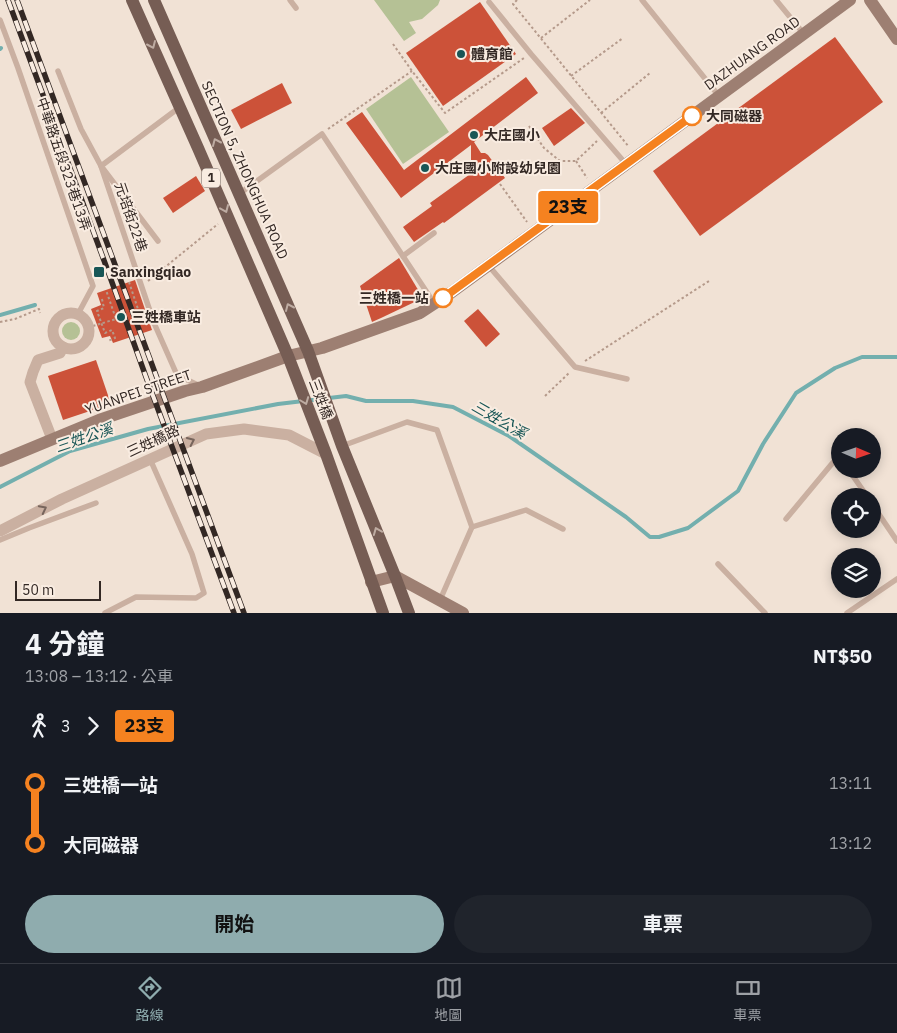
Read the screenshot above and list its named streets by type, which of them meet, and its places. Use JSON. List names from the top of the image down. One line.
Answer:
{"streets":{"main road":["SECTION 5, ZHONGHUA ROAD","1","三姓橋"],"street":["DAZHUANG ROAD","YUANPEI STREET","三姓橋路"],"lane":["中華路五段323巷13弄","元培街22巷"]},"crossings":[["DAZHUANG ROAD","SECTION 5, ZHONGHUA ROAD"],["DAZHUANG ROAD","1"],["DAZHUANG ROAD","YUANPEI STREET"],["DAZHUANG ROAD","三姓橋"],["SECTION 5, ZHONGHUA ROAD","三姓橋"],["1","YUANPEI STREET"],["1","三姓橋"],["1","三姓橋路"],["元培街22巷","YUANPEI STREET"],["YUANPEI STREET","三姓橋"],["三姓橋","三姓橋路"]],"one_way":["三姓橋路"],"water":["三姓公溪"],"places":{"other":["體育館","大同磁器","大庄國小","大庄國小附設幼兒園","三姓橋一站","三姓橋車站"],"transit":["Sanxingqiao"]},"lines":["bus line 23支"],"scale_bar":"50 m","north":"right","page":{"on_map":"23支","scale":"50 m","heading":["4 分鐘","13:08 – 13:12 · 公車","NT$50"],"legs":["3","23支"],"list":[{"name":"三姓橋一站","value":"13:11"},{"name":"大同磁器","value":"13:12"}],"buttons":["開始","車票"],"tabs":["路線","地圖","車票"]}}
